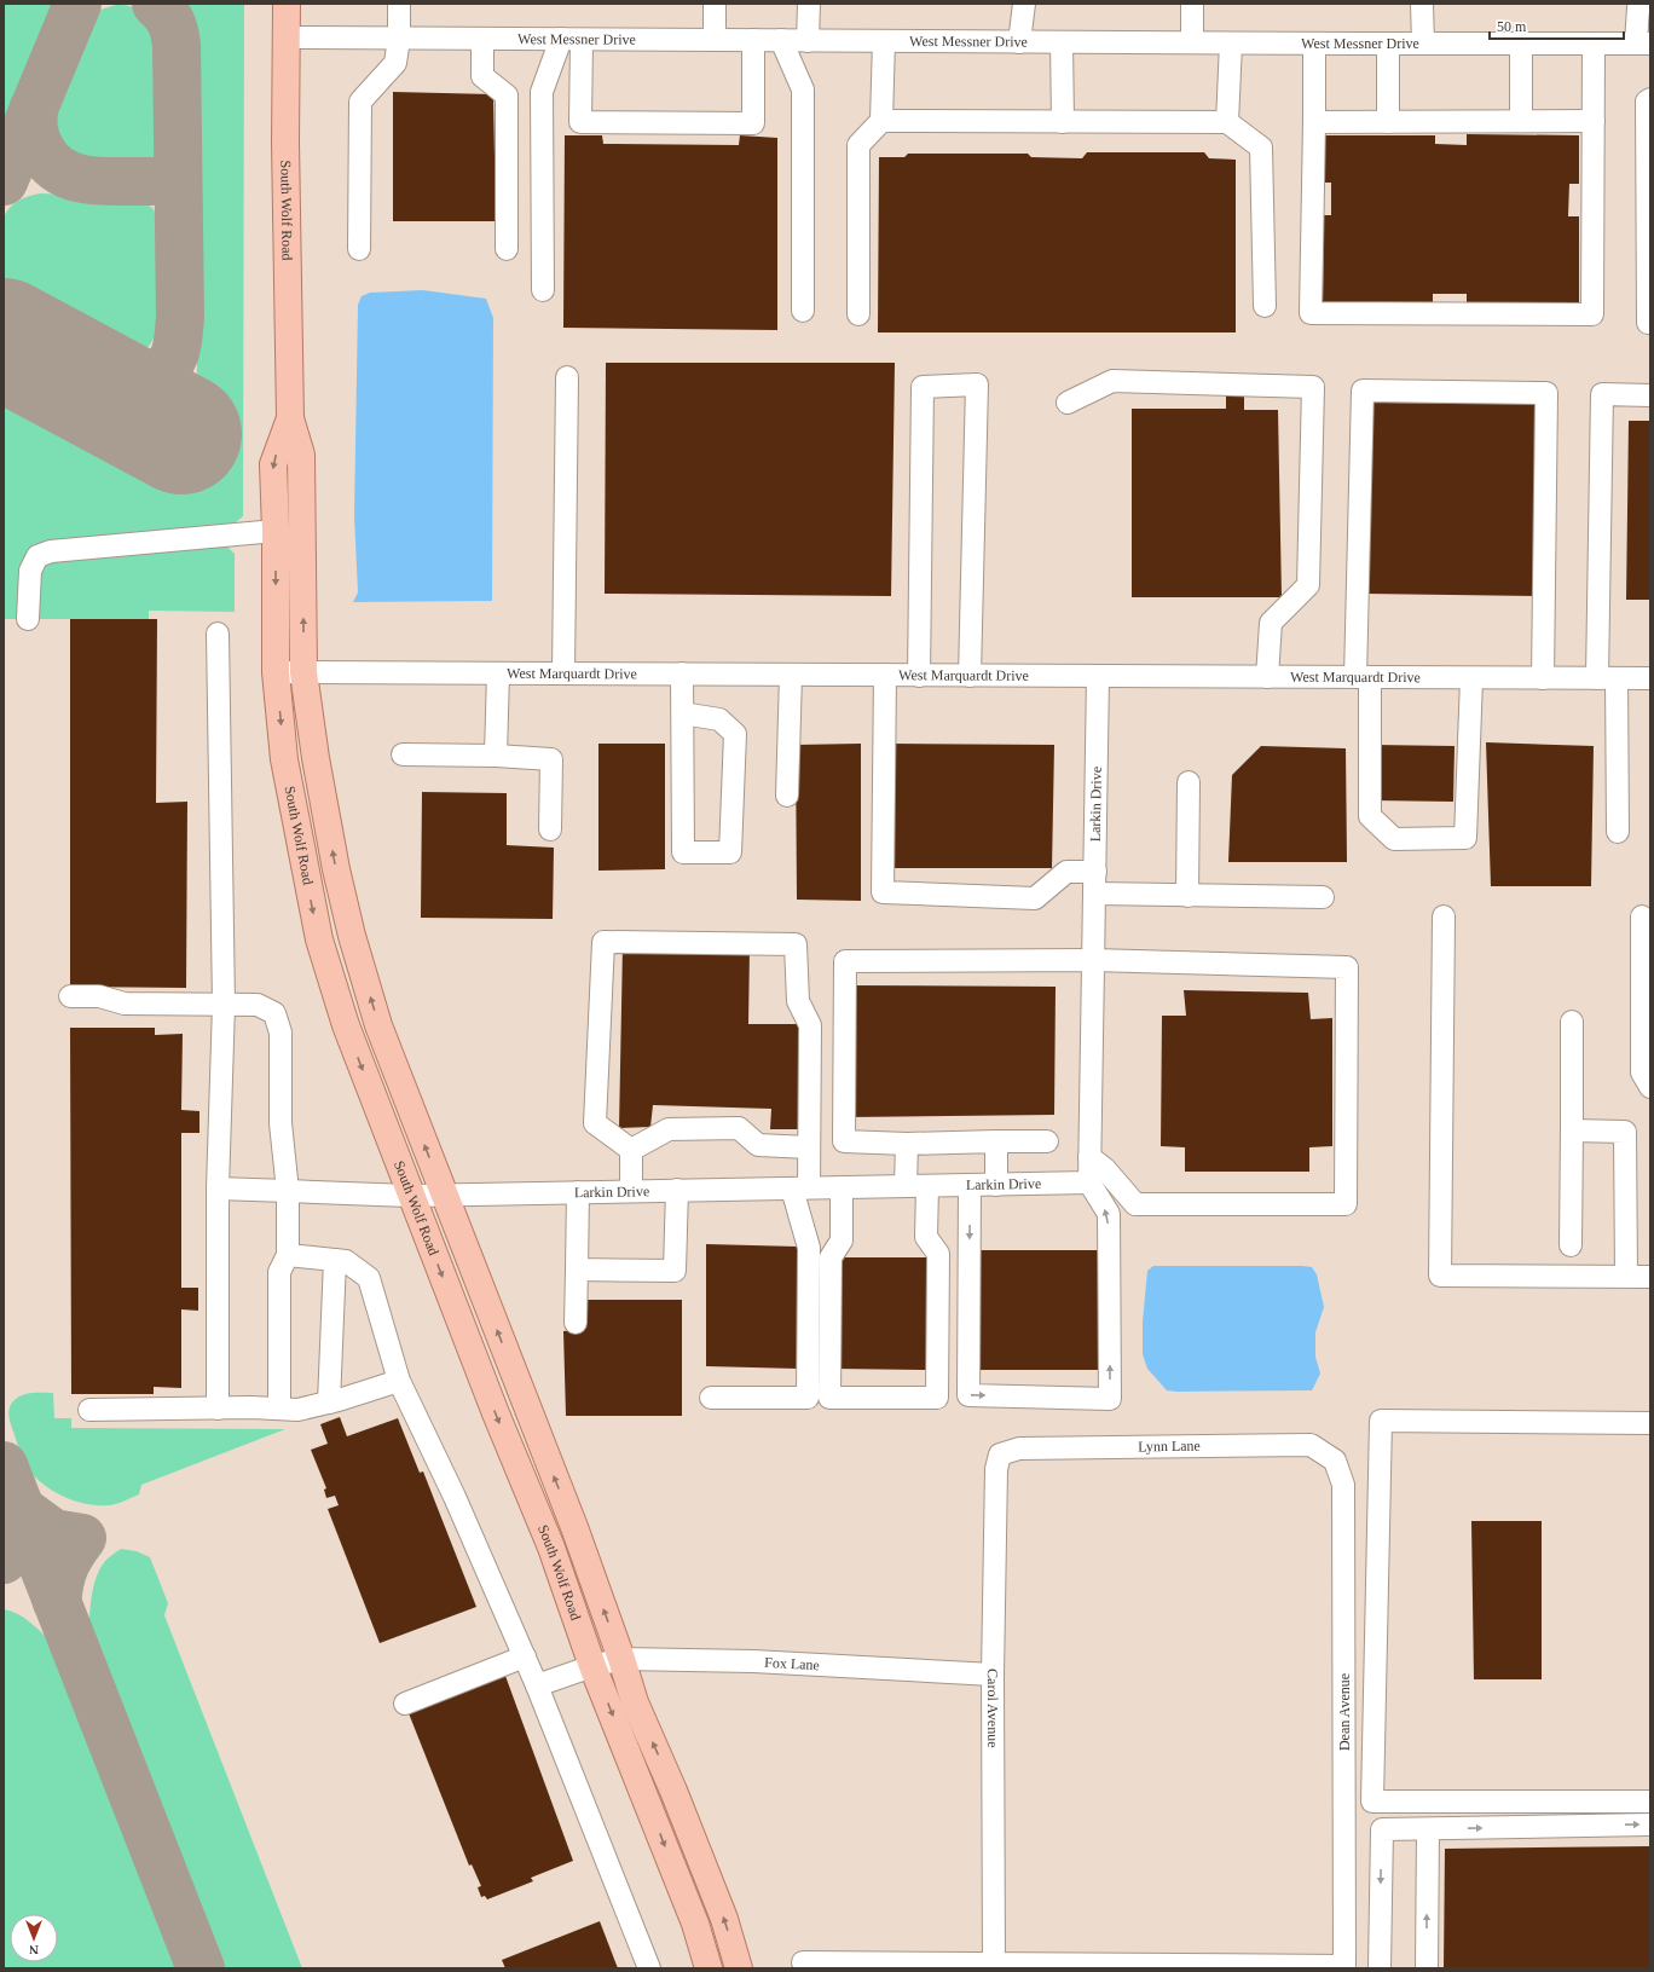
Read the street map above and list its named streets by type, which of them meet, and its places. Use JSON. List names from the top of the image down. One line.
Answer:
{"streets":{"main road":["South Wolf Road"],"street":["West Messner Drive","West Marquardt Drive","Larkin Drive","Lynn Lane","Fox Lane","Carol Avenue","Dean Avenue"]},"crossings":[["West Messner Drive","South Wolf Road"],["South Wolf Road","West Marquardt Drive"],["South Wolf Road","Larkin Drive"],["South Wolf Road","Fox Lane"],["West Marquardt Drive","Larkin Drive"],["Lynn Lane","Carol Avenue"],["Lynn Lane","Dean Avenue"],["Fox Lane","Carol Avenue"],["Carol Avenue","Dean Avenue"]],"scale_bar":"50 m","north":"bottom"}
